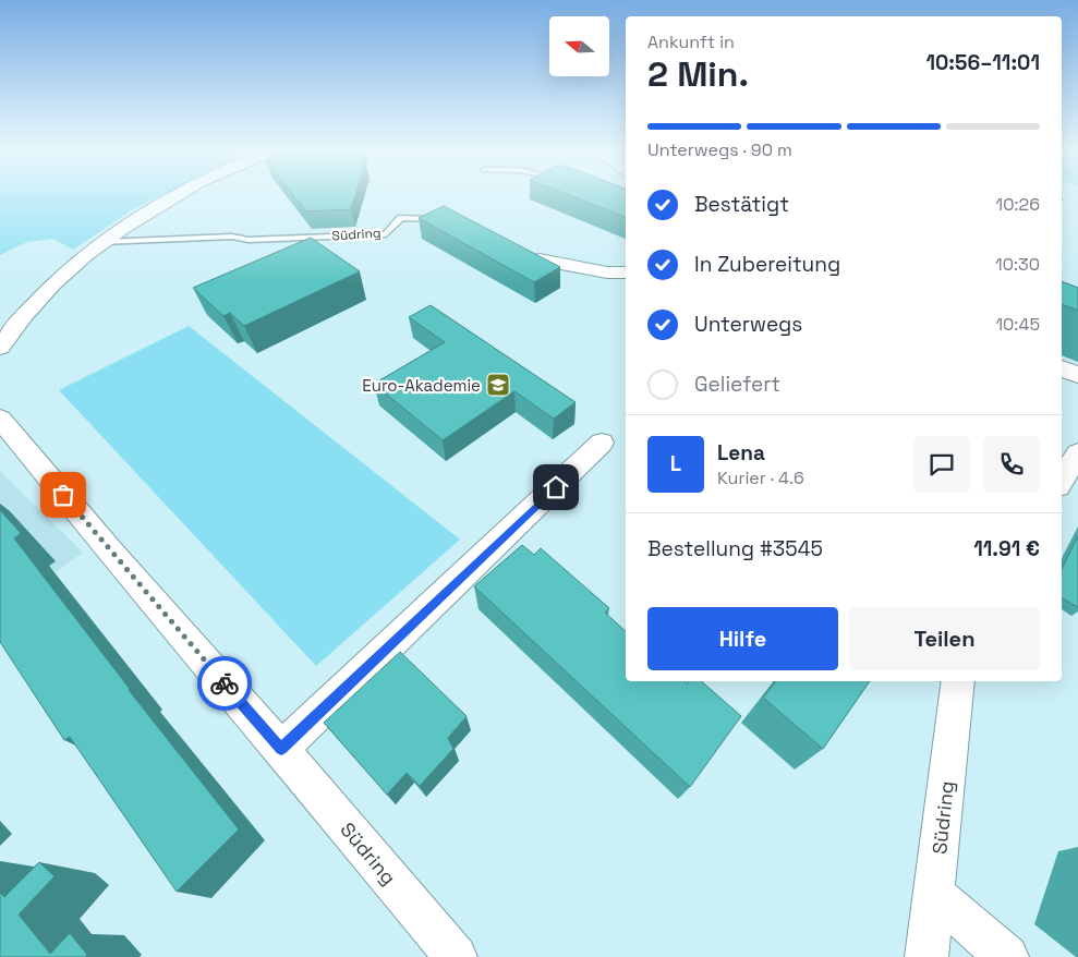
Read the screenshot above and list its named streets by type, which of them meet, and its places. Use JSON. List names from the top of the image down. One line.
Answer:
{"streets":{"street":["Südring"]},"places":{"school or university":["Euro-Akademie"]},"north":"left","page":{"heading":["2 Min.","Ankunft in","10:56–11:01"],"panel":["Lena","Kurier · 4.6","Bestellung #3545","11.91 €"],"bar":"Unterwegs · 90 m","list":[["Bestätigt","10:26"],["In Zubereitung","10:30"],["Unterwegs","10:45"],"Geliefert"],"round":"L","buttons":["Hilfe","Teilen"]}}
